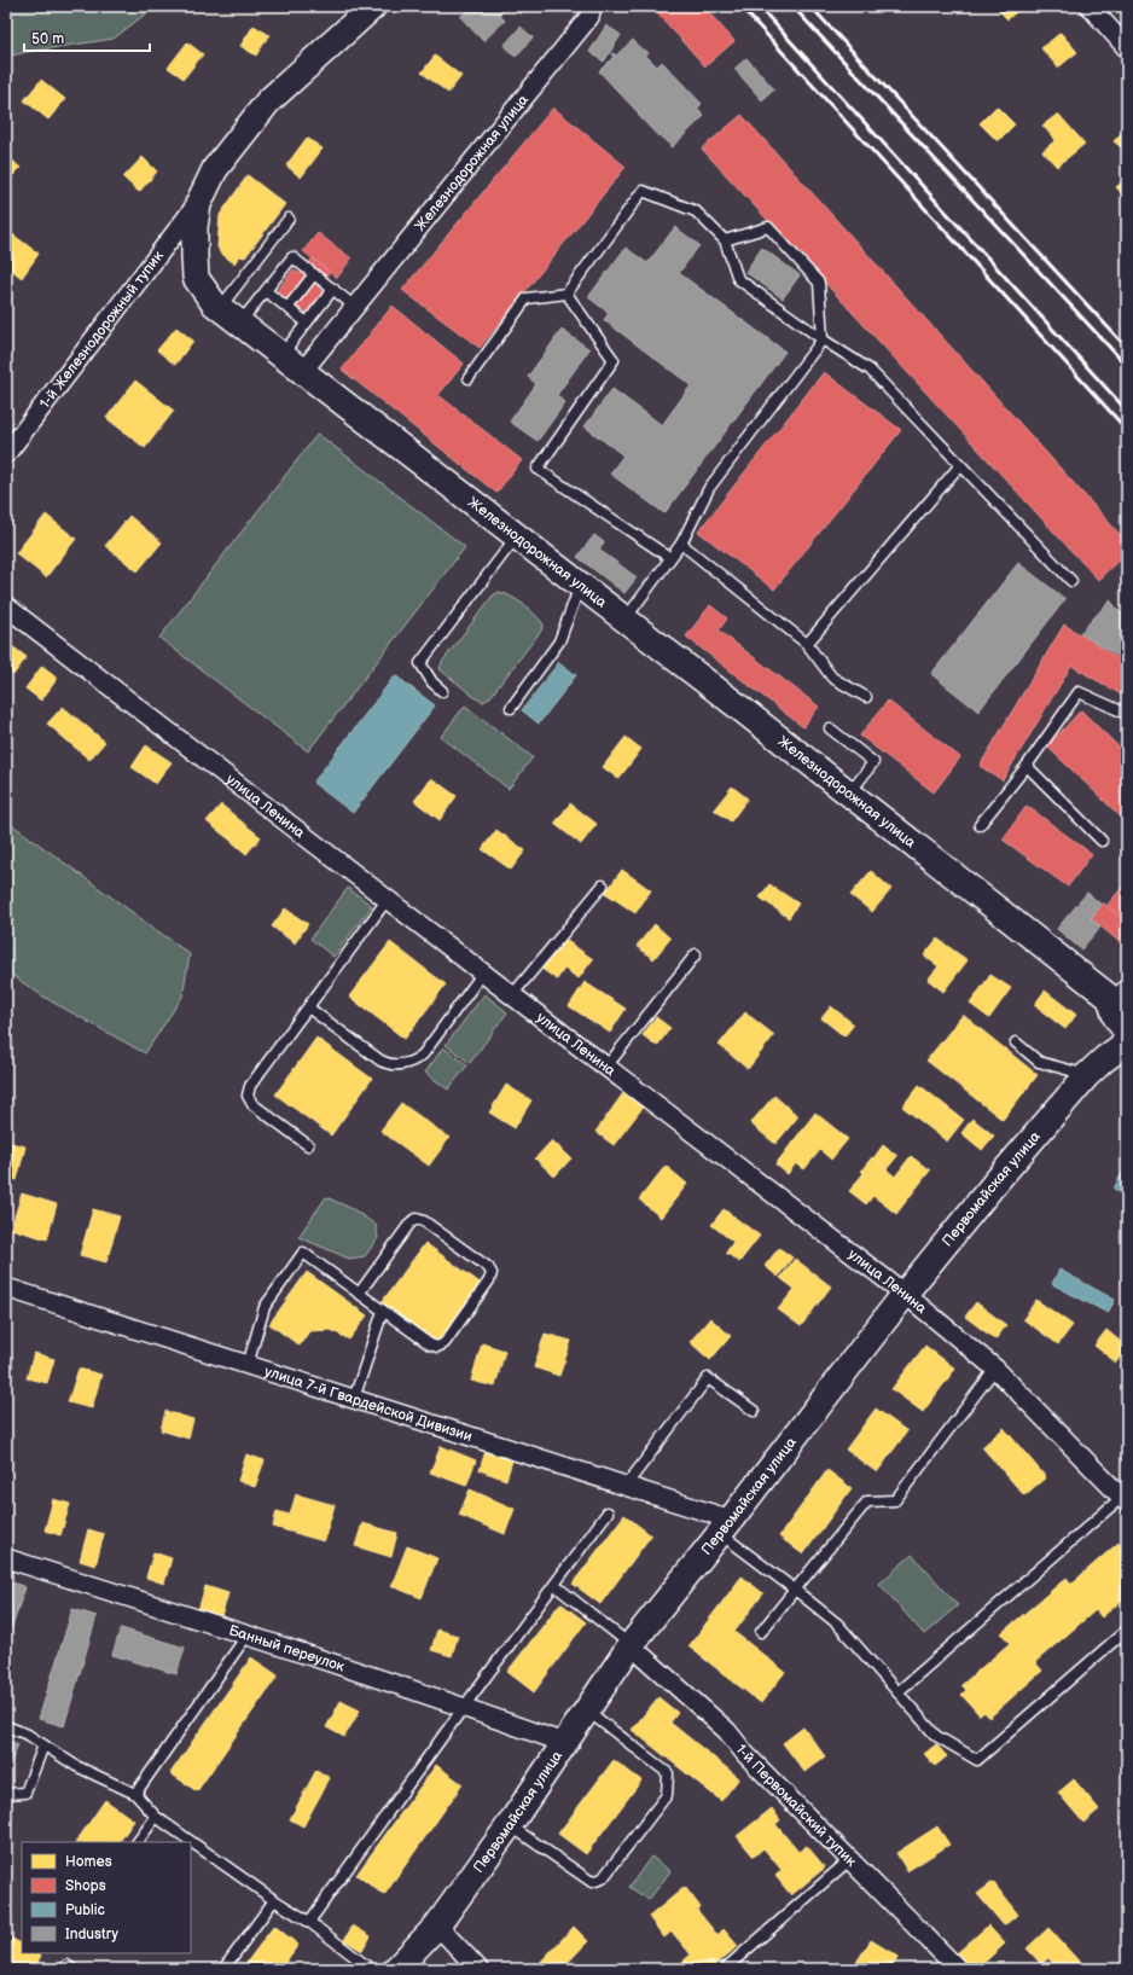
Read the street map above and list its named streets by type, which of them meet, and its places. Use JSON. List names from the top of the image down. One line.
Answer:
{"streets":{"main road":["Железнодорожная улица","Первомайская улица"],"street":["1-й Железнодорожный тупик","улица Ленина","улица 7-й Гвардейской Дивизии","Банный переулок","1-й Первомайский тупик"]},"crossings":[["улица Ленина","Первомайская улица"],["Первомайская улица","улица 7-й Гвардейской Дивизии"],["Первомайская улица","Банный переулок"],["Первомайская улица","1-й Первомайский тупик"]],"legend":["Homes","Shops","Public","Industry"],"scale_bar":"50 m"}
